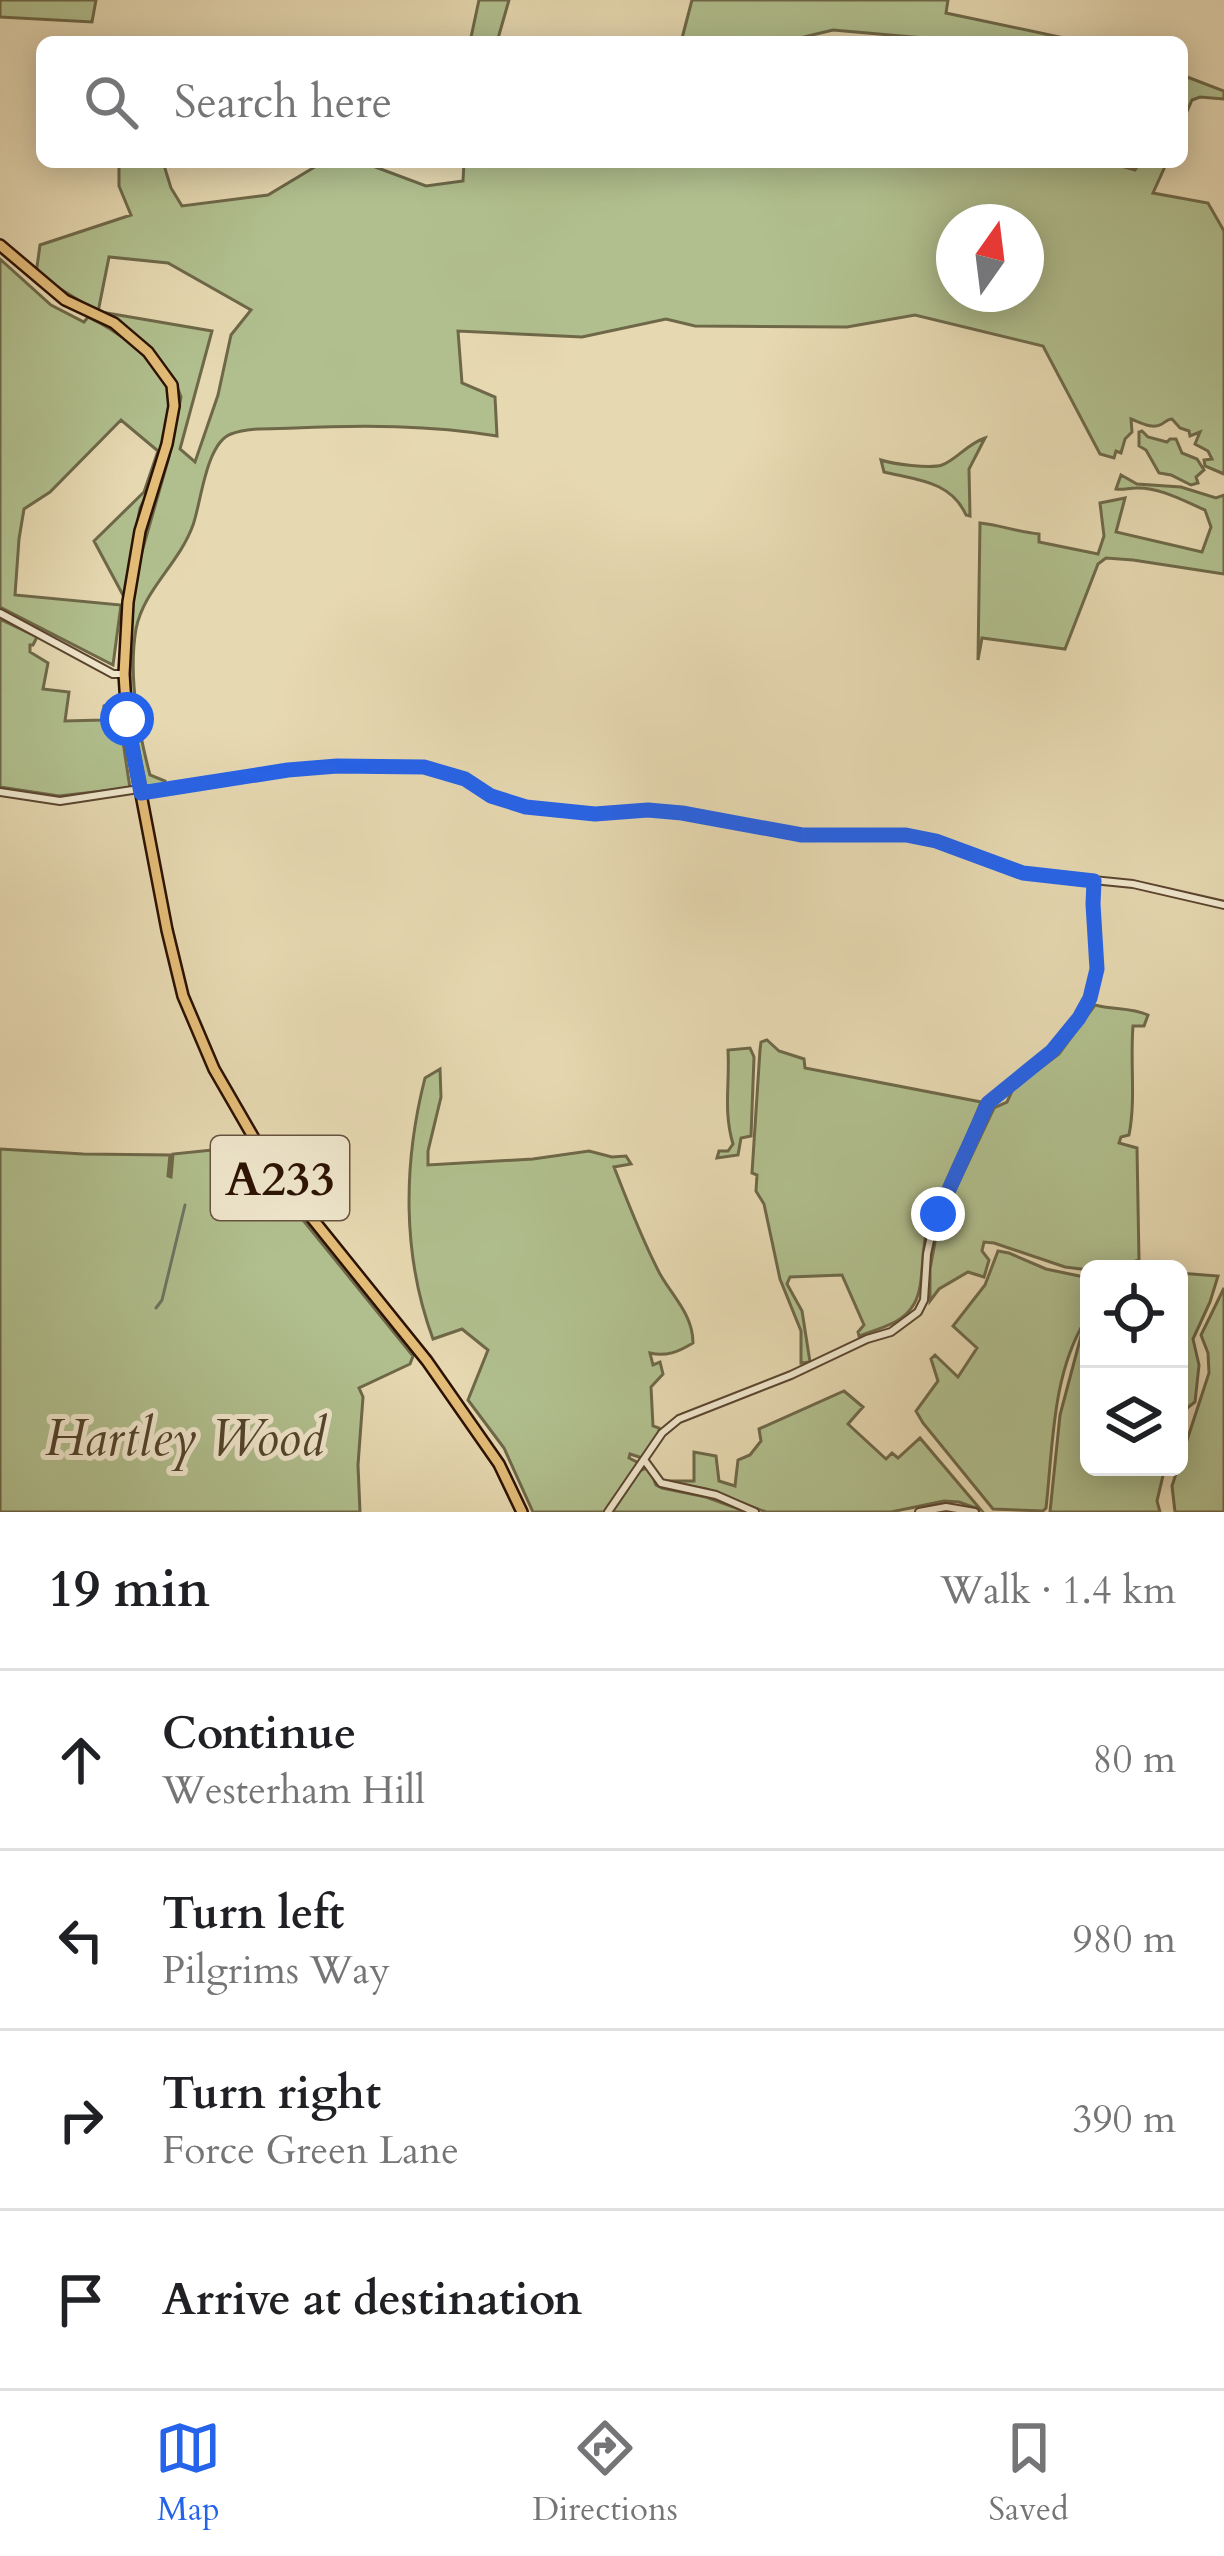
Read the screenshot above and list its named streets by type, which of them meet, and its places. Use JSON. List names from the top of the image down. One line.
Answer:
{"streets":{"main road":["A233"]},"parks":["Hartley Wood"],"north":"top","page":{"search":"Search here","heading":["19 min","Walk · 1.4 km"],"list":[["Continue","Westerham Hill","80 m"],["Turn left","Pilgrims Way","980 m"],["Turn right","Force Green Lane","390 m"],"Arrive at destination"],"nav":["Map","Directions","Saved"]}}
